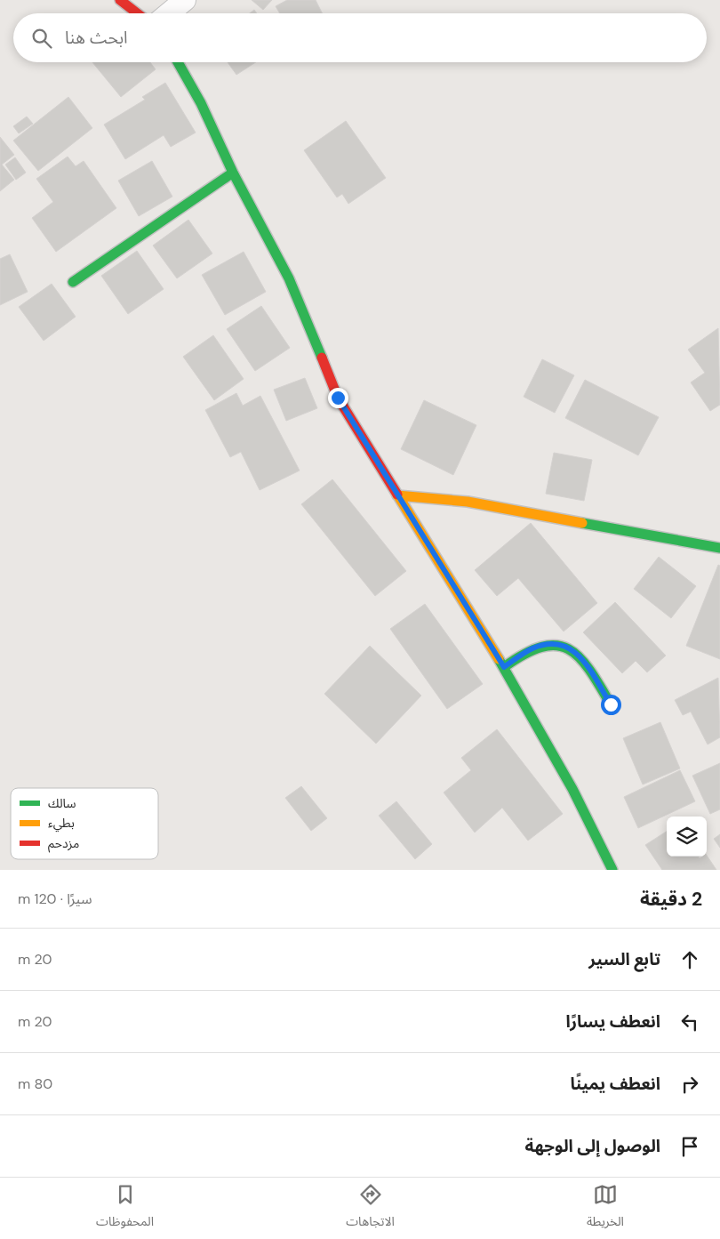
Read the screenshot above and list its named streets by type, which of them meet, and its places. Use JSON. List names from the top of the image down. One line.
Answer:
{"legend":["سالك","بطيء","مزدحم"],"page":{"search":"ابحث هنا","heading":["2 دقيقة","سيرًا · 120 m"],"list":[["تابع السير","20 m"],["انعطف يسارًا","20 m"],["انعطف يمينًا","80 m"],"الوصول إلى الوجهة"],"nav":["الخريطة","الاتجاهات","المحفوظات"]}}
